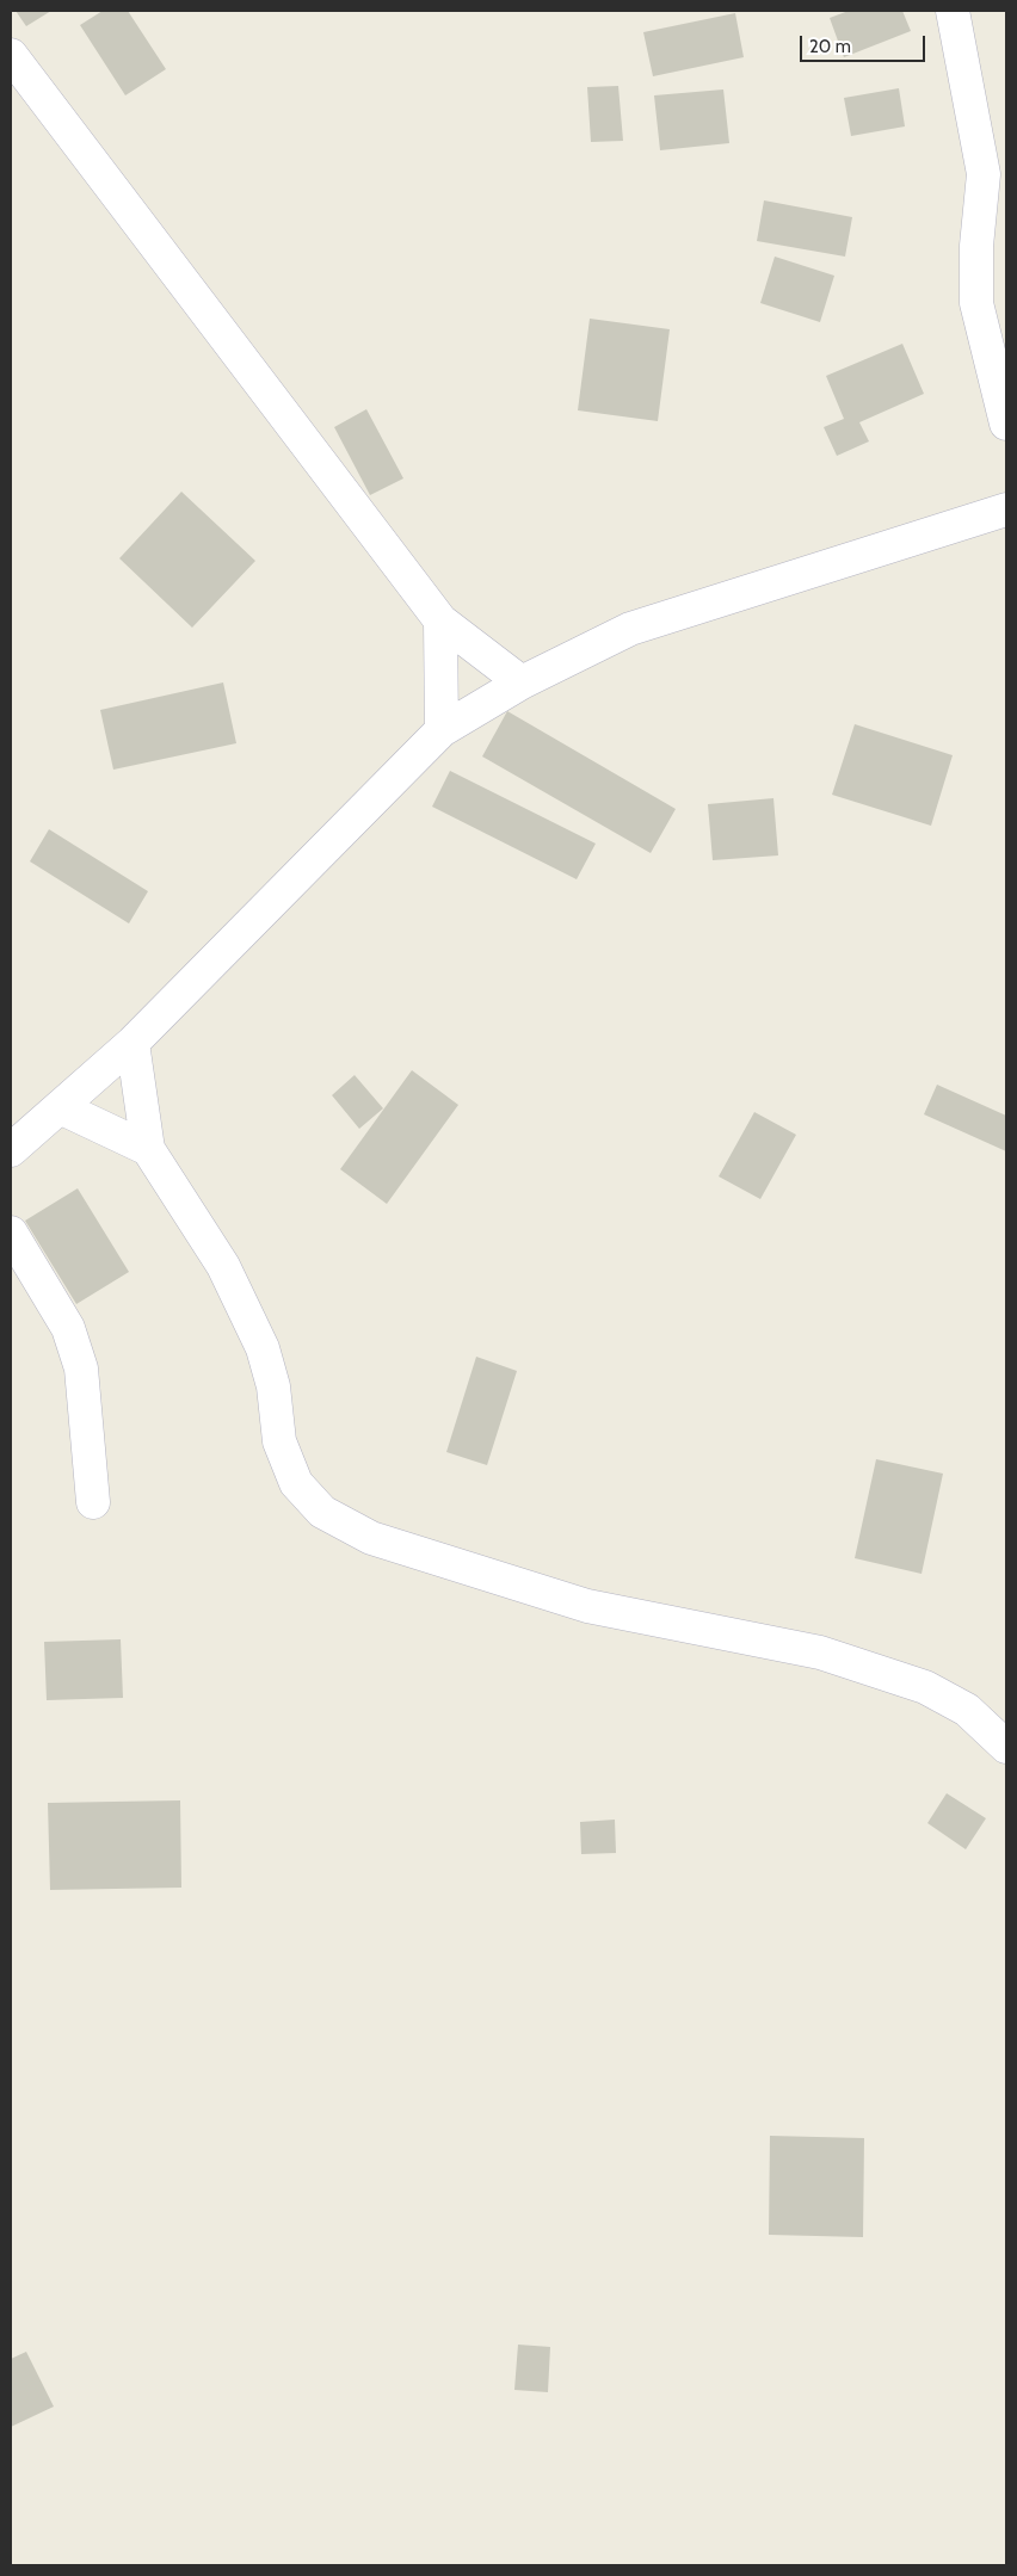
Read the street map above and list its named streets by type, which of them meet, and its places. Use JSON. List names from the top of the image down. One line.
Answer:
{"scale_bar":"20 m"}
